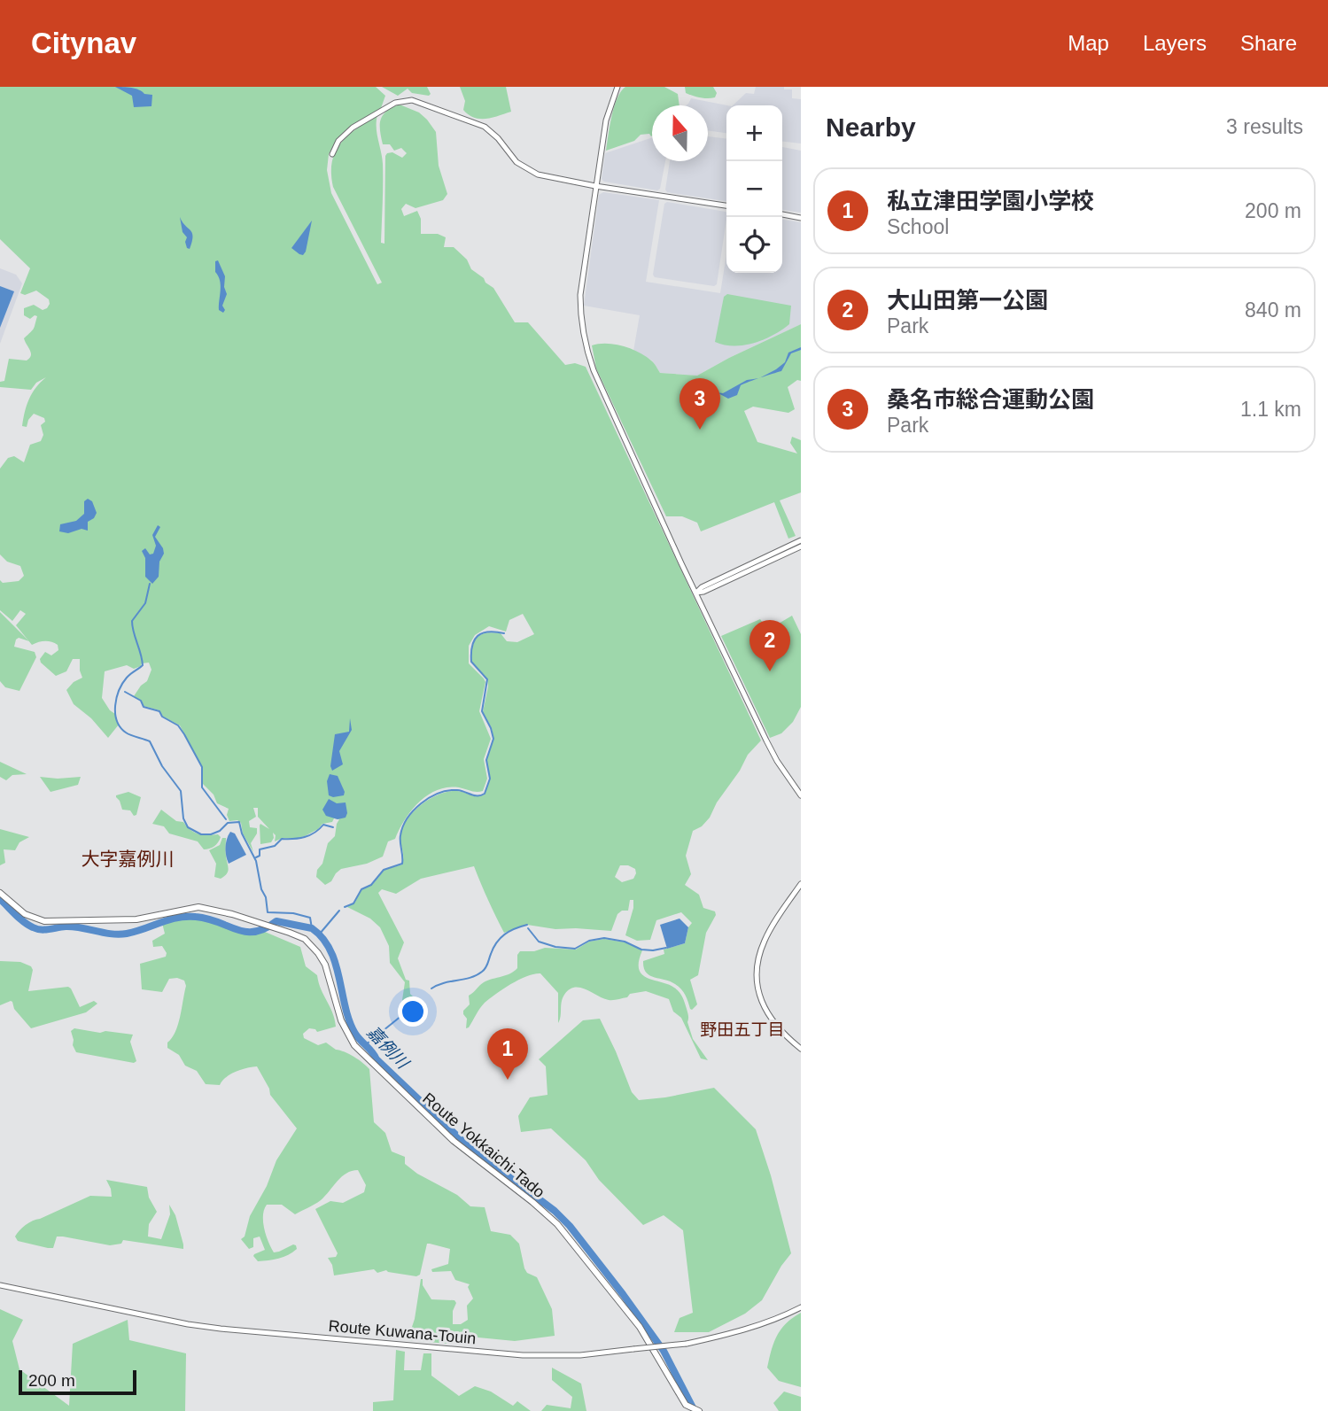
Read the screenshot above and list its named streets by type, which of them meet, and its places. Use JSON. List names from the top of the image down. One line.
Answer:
{"streets":{"main road":["Route Yokkaichi-Tado"],"street":["Route Kuwana-Touin"]},"districts":["大字嘉例川","野田五丁目"],"water":["嘉例川"],"scale_bar":"200 m","north":"top","page":{"header":"Citynav","nav":["Map","Layers","Share"],"heading":["Nearby","3 results"],"map_buttons":["+","−"],"list":[{"mark":"1","name":"私立津田学園小学校","note":"School","value":"200 m"},{"mark":"2","name":"大山田第一公園","note":"Park","value":"840 m"},{"mark":"3","name":"桑名市総合運動公園","note":"Park","value":"1.1 km"}],"pins":["3","2","1"],"scale":"200 m"}}
